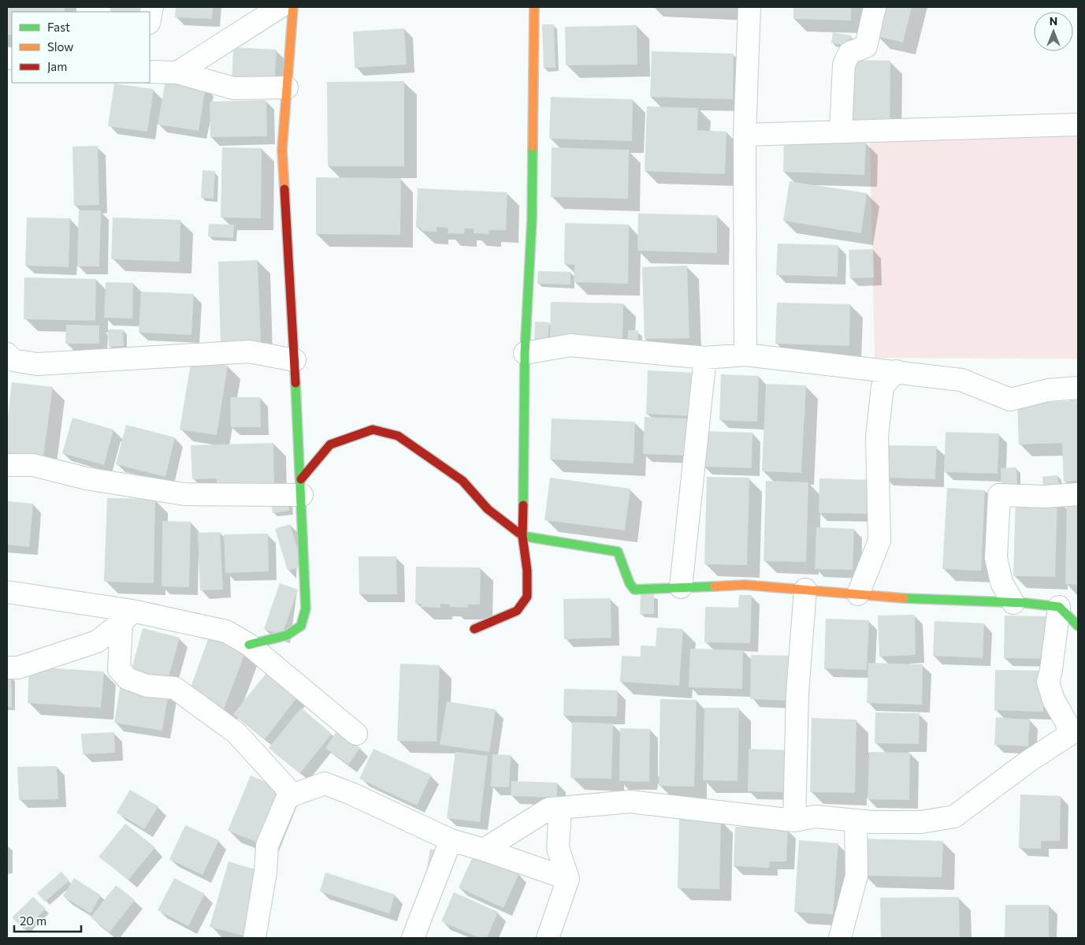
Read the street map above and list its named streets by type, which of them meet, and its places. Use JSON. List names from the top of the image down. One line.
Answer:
{"legend":["Fast","Slow","Jam"],"scale_bar":"20 m","north":"top"}
